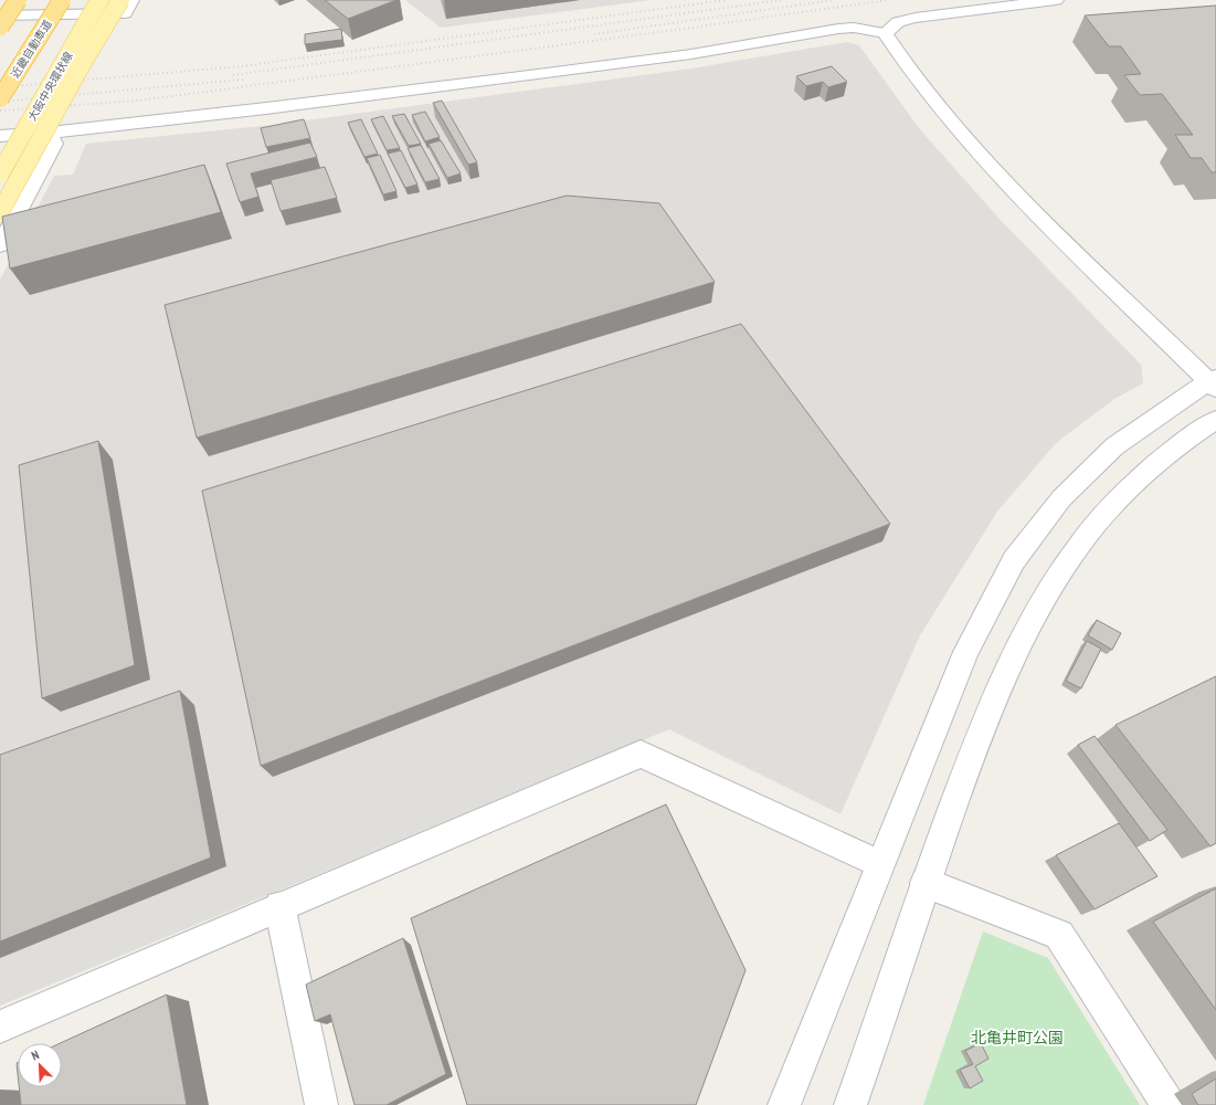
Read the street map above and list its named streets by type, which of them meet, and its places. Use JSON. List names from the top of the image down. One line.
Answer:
{"streets":{"highway":["近畿自動車道"],"main road":["大阪中央環状線"]},"parks":["北亀井町公園"],"north":"top left"}
